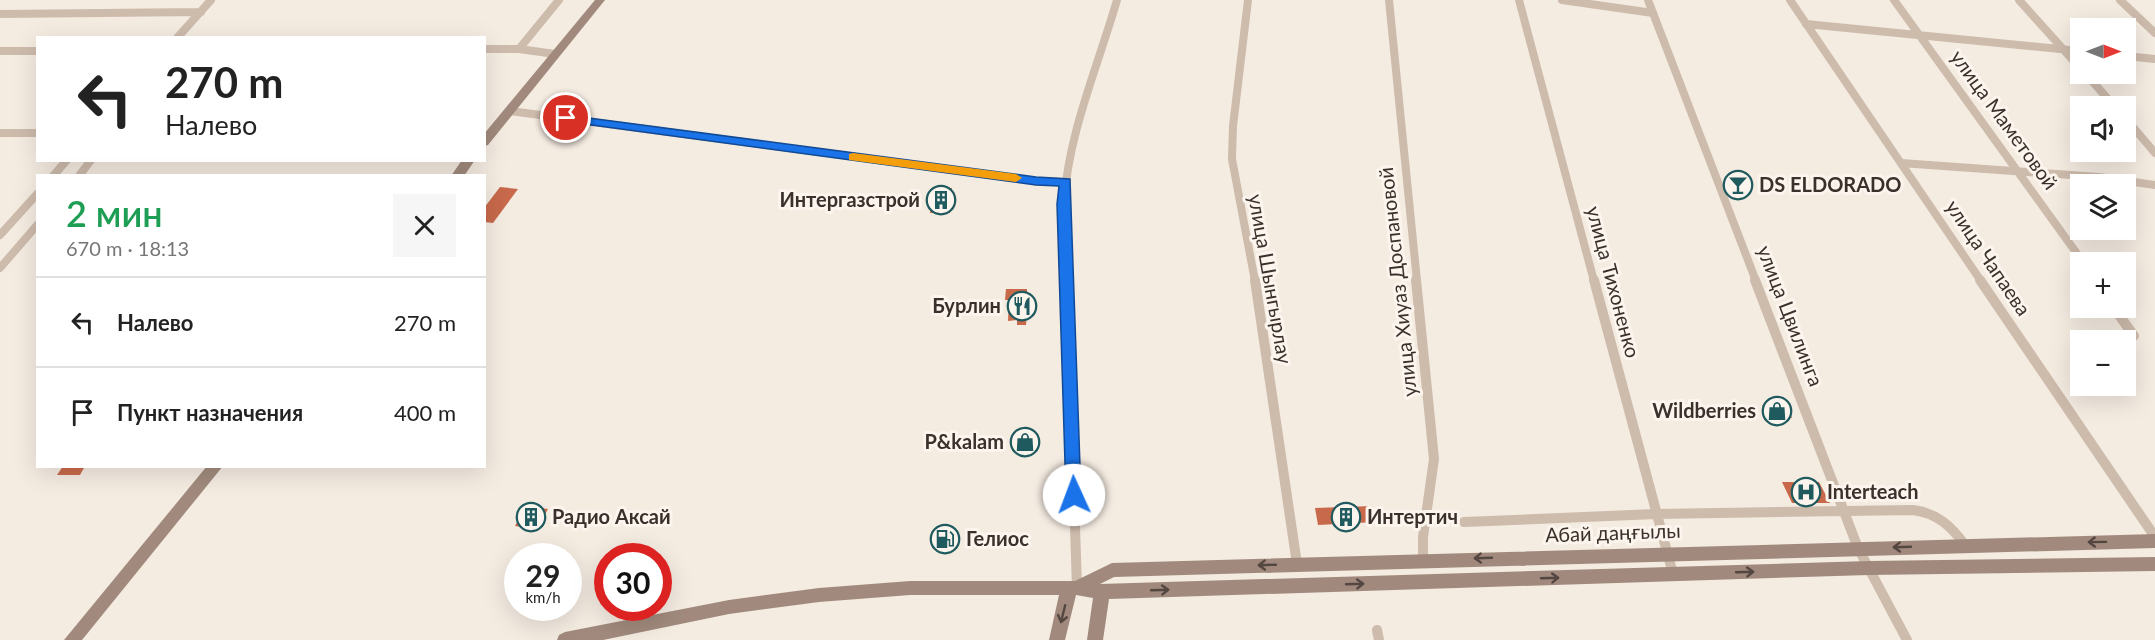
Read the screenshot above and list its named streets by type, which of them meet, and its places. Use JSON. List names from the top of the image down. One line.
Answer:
{"streets":{"street":["улица Маметовой","улица Чапаева","улица Шынгырлау","улица Хиуаз Доспановой","улица Тихоненко","улица Цвилинга","Абай даңғылы"]},"crossings":[["улица Чапаева","Абай даңғылы"],["улица Шынгырлау","Абай даңғылы"],["улица Хиуаз Доспановой","Абай даңғылы"],["улица Тихоненко","Абай даңғылы"],["улица Цвилинга","Абай даңғылы"]],"places":{"bar":["DS ELDORADO"],"building":["Интергазстрой","Радио Аксай","Интертич"],"restaurant":["Бурлин"],"shop":["Wildberries","P&kalam"],"hospital":["Interteach"],"fuel station":["Гелиос"]},"north":"right","page":{"map_buttons":["+","−"],"turn":["270 m","Налево"],"heading":["2 мин","670 m · 18:13"],"list":[{"name":"Налево","value":"270 m"},{"name":"Пункт назначения","value":"400 m"}],"speed":"29 km/h","limit":"30"}}
